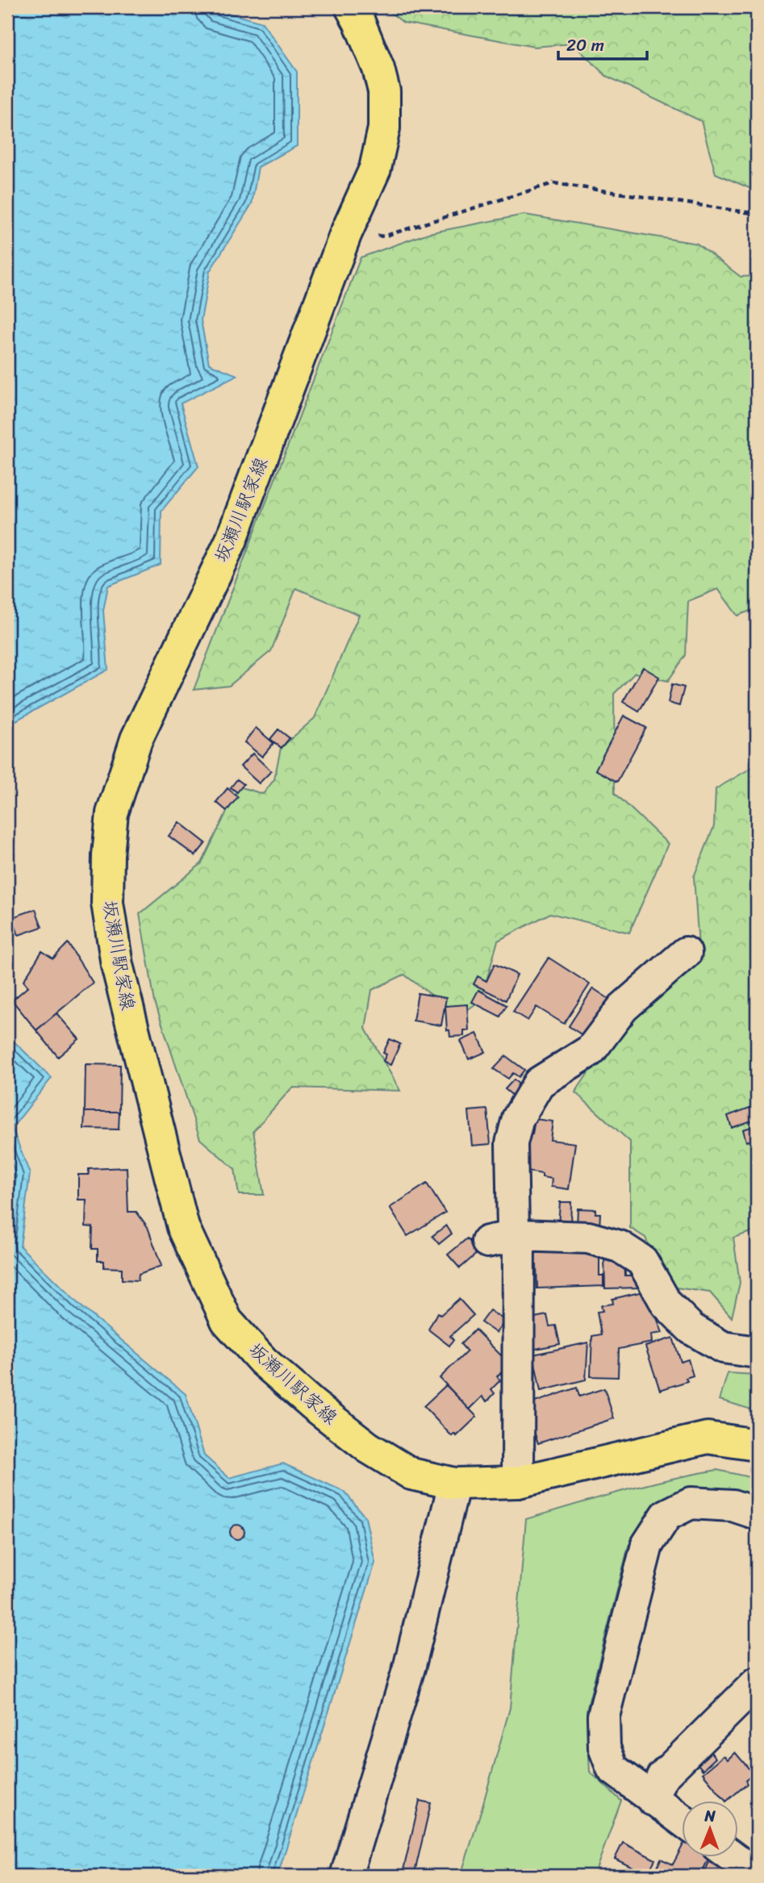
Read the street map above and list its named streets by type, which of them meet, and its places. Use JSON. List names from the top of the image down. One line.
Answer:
{"streets":{"main road":["坂瀬川駅家線"]},"scale_bar":"20 m","north":"top"}
